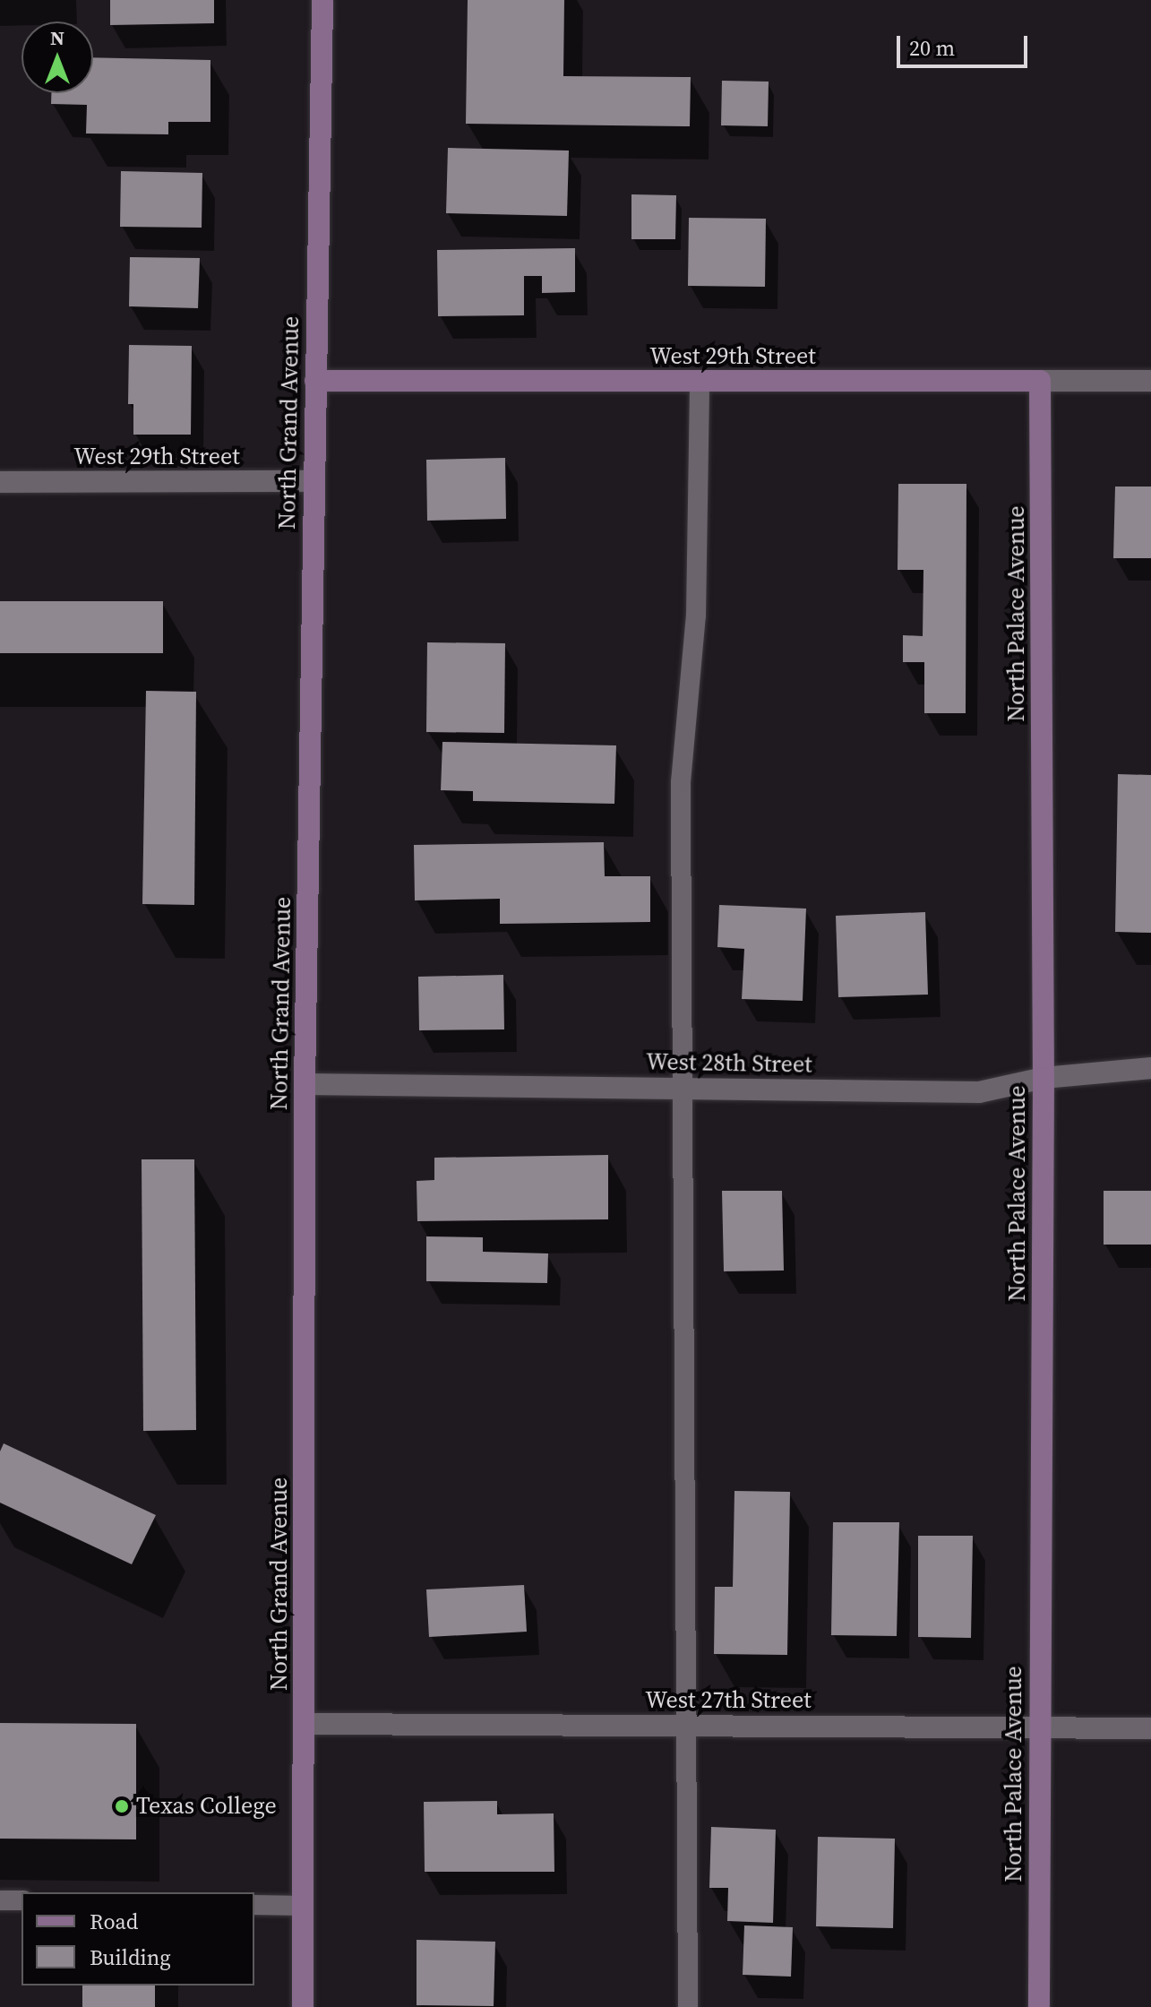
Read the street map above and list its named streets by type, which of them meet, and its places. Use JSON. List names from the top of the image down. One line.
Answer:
{"streets":{"street":["West 29th Street","North Grand Avenue","North Palace Avenue","West 28th Street","West 27th Street"]},"crossings":[["West 29th Street","North Grand Avenue"],["West 29th Street","North Palace Avenue"],["North Grand Avenue","West 28th Street"],["North Grand Avenue","West 27th Street"],["North Palace Avenue","West 28th Street"],["North Palace Avenue","West 27th Street"]],"places":["Texas College"],"legend":["Road","Building"],"scale_bar":"20 m","north":"top"}
